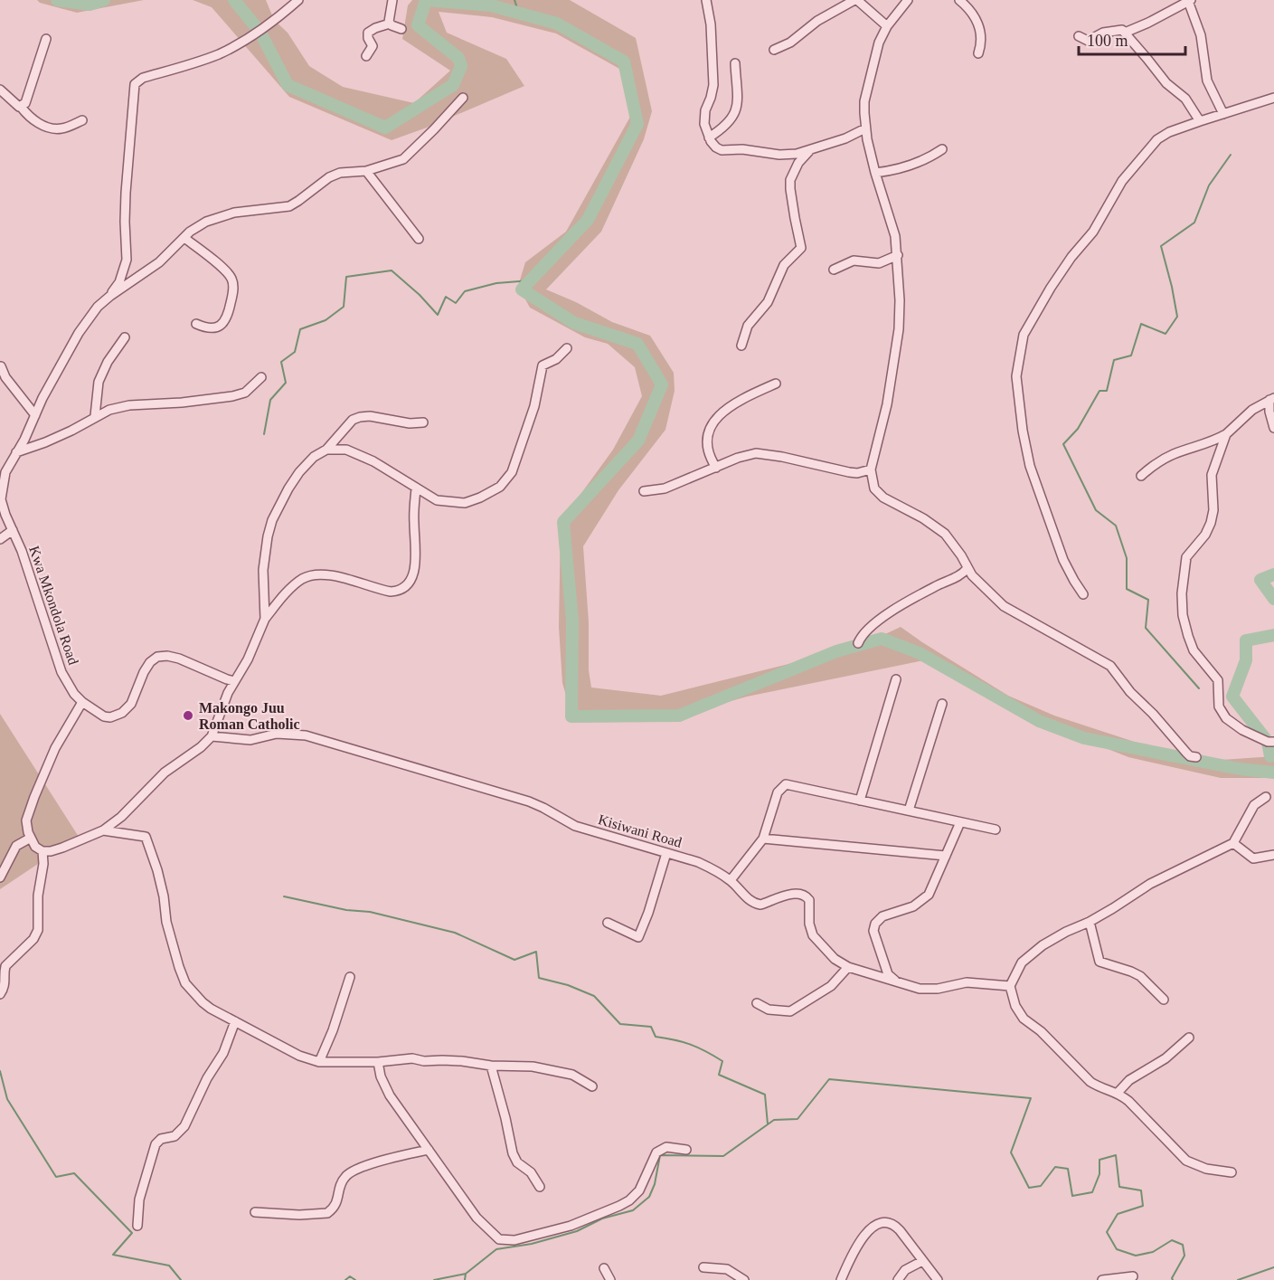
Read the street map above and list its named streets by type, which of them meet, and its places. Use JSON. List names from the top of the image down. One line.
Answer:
{"streets":{"street":["Kwa Mkondola Road","Kisiwani Road"]},"places":["Makongo Juu Roman Catholic"],"scale_bar":"100 m"}
